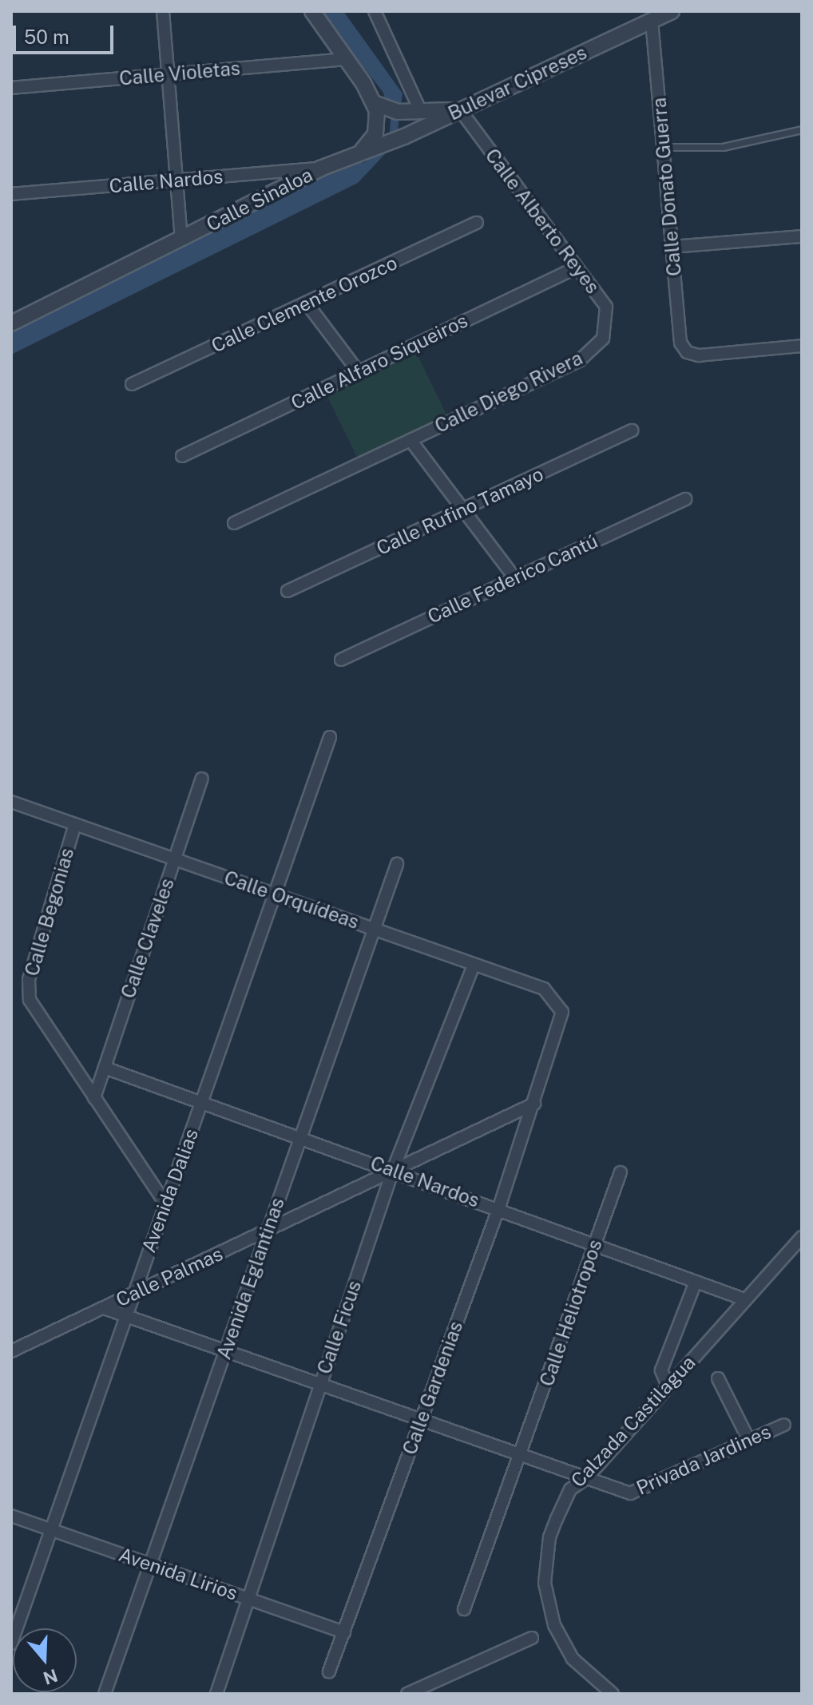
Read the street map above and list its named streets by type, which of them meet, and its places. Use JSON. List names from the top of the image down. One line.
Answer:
{"streets":{"street":["Calle Violetas","Bulevar Cipreses","Calle Nardos","Calle Donato Guerra","Calle Sinaloa","Calle Alberto Reyes","Calle Clemente Orozco","Calle Alfaro Siqueiros","Calle Diego Rivera","Calle Rufino Tamayo","Calle Federico Cantú","Calle Orquídeas","Calle Begonias","Calle Claveles","Avenida Dalias","Calle Palmas","Avenida Eglantinas","Calle Heliotropos","Calle Ficus","Calle Gardenias","Calzada Castilagua","Privada Jardines","Avenida Lirios"]},"crossings":[["Bulevar Cipreses","Calle Donato Guerra"],["Bulevar Cipreses","Calle Sinaloa"],["Bulevar Cipreses","Calle Alberto Reyes"],["Calle Nardos","Calle Sinaloa"],["Calle Nardos","Calle Claveles"],["Calle Nardos","Avenida Dalias"],["Calle Nardos","Calle Palmas"],["Calle Nardos","Avenida Eglantinas"],["Calle Nardos","Calle Heliotropos"],["Calle Nardos","Calle Ficus"],["Calle Nardos","Calle Gardenias"],["Calle Nardos","Calzada Castilagua"],["Calle Alberto Reyes","Calle Alfaro Siqueiros"],["Calle Alberto Reyes","Calle Diego Rivera"],["Calle Diego Rivera","Calle Rufino Tamayo"],["Calle Diego Rivera","Calle Federico Cantú"],["Calle Orquídeas","Calle Begonias"],["Calle Orquídeas","Calle Claveles"],["Calle Orquídeas","Avenida Dalias"],["Calle Orquídeas","Avenida Eglantinas"],["Calle Orquídeas","Calle Ficus"],["Calle Orquídeas","Calle Gardenias"],["Calle Begonias","Calle Claveles"],["Avenida Dalias","Calle Palmas"],["Avenida Dalias","Privada Jardines"],["Avenida Dalias","Avenida Lirios"],["Calle Palmas","Avenida Eglantinas"],["Calle Palmas","Calle Ficus"],["Calle Palmas","Calle Gardenias"],["Calle Palmas","Privada Jardines"],["Avenida Eglantinas","Privada Jardines"],["Avenida Eglantinas","Avenida Lirios"],["Calle Heliotropos","Privada Jardines"],["Calle Ficus","Privada Jardines"],["Calle Ficus","Avenida Lirios"],["Calle Gardenias","Privada Jardines"],["Calle Gardenias","Avenida Lirios"],["Calzada Castilagua","Privada Jardines"]],"scale_bar":"50 m","north":"bottom"}
